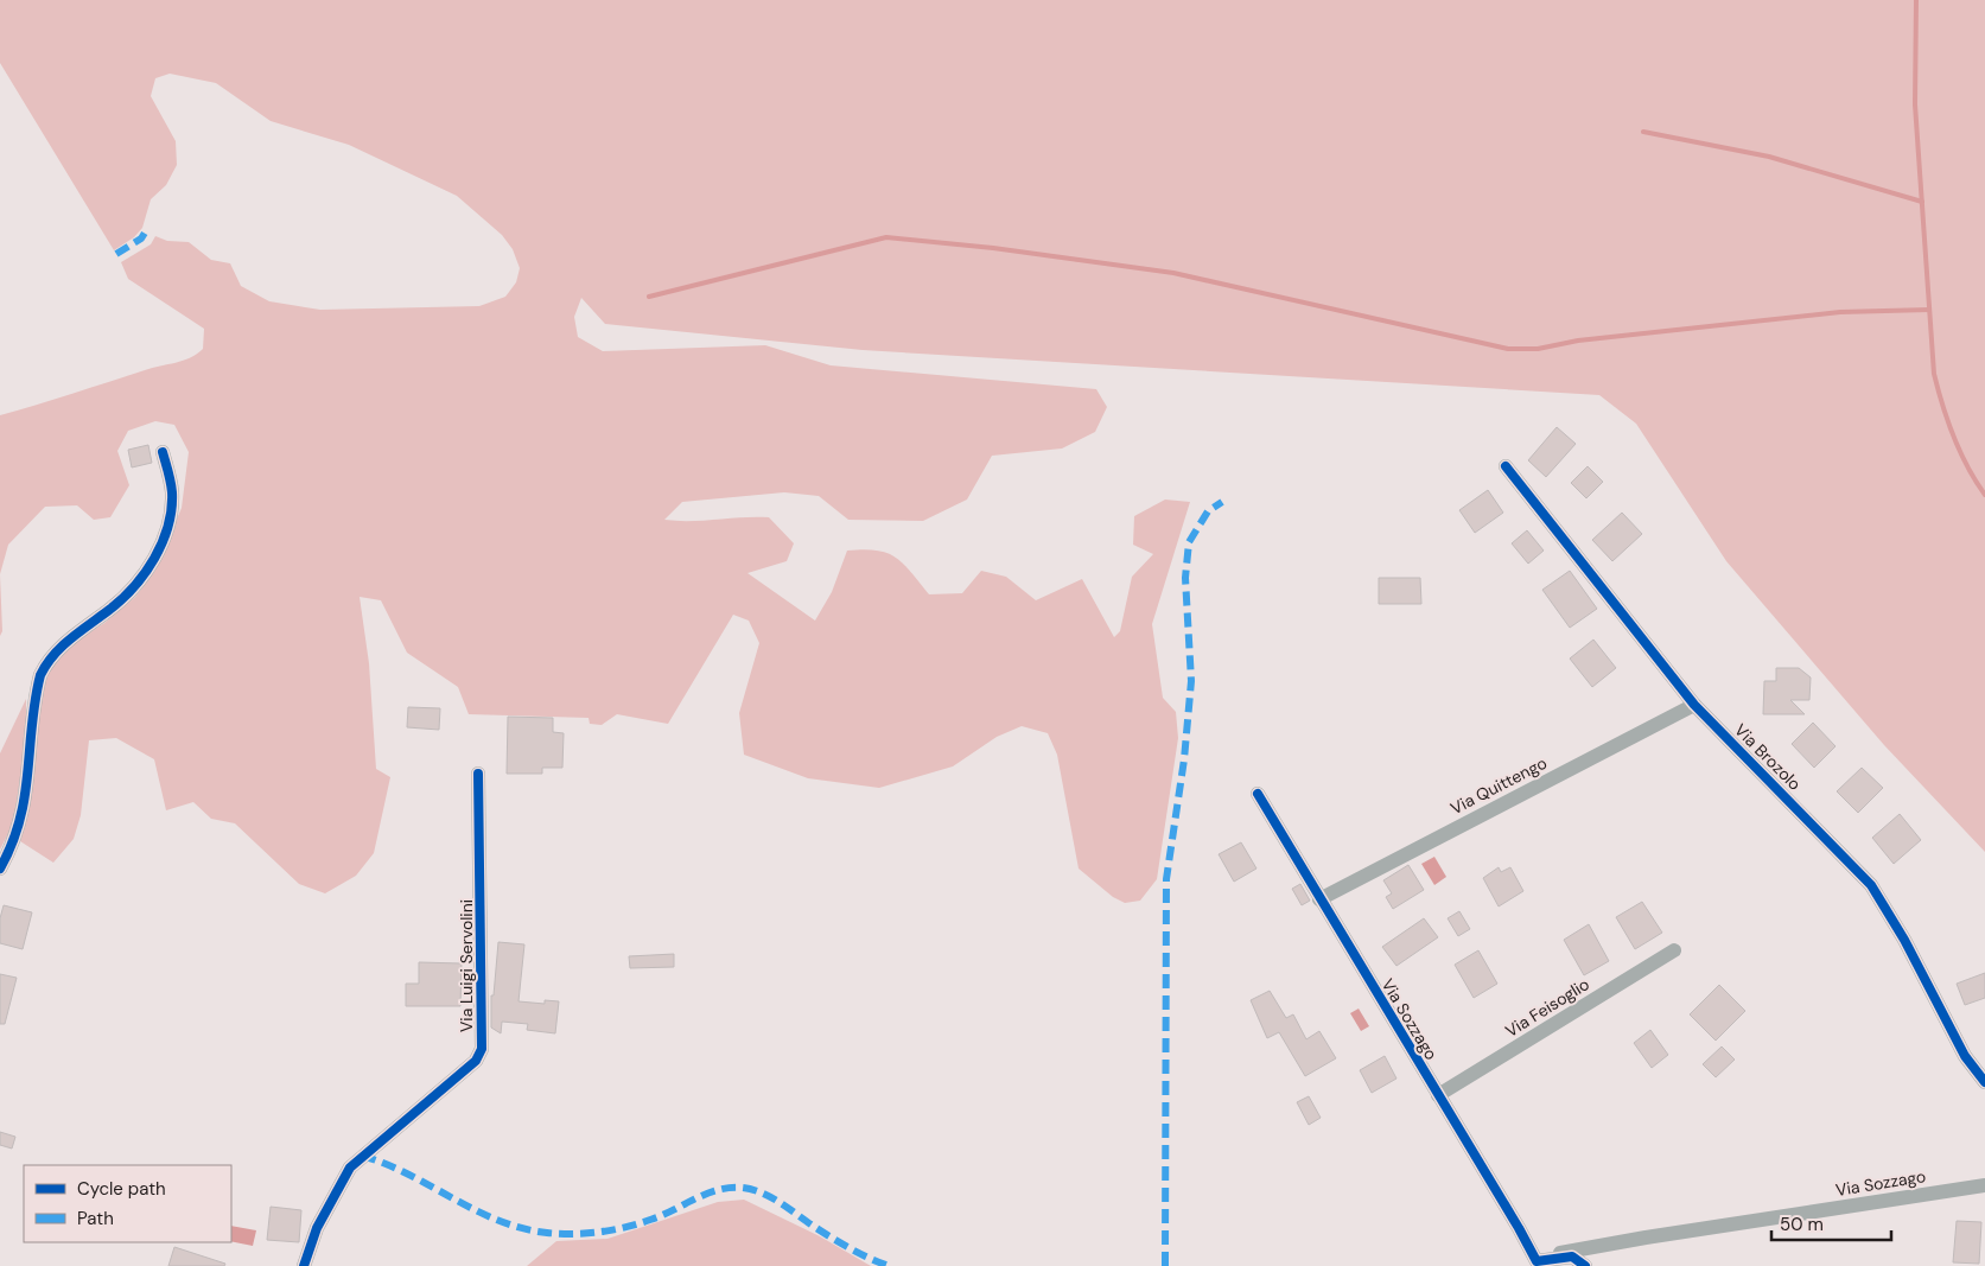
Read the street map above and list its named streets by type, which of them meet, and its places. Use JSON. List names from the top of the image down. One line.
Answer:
{"streets":{"street":["Via Brozolo","Via Quittengo","Via Luigi Servolini","Via Feisoglio","Via Sozzago"]},"crossings":[["Via Brozolo","Via Quittengo"],["Via Quittengo","Via Sozzago"],["Via Feisoglio","Via Sozzago"]],"legend":["Cycle path","Path"],"scale_bar":"50 m"}
